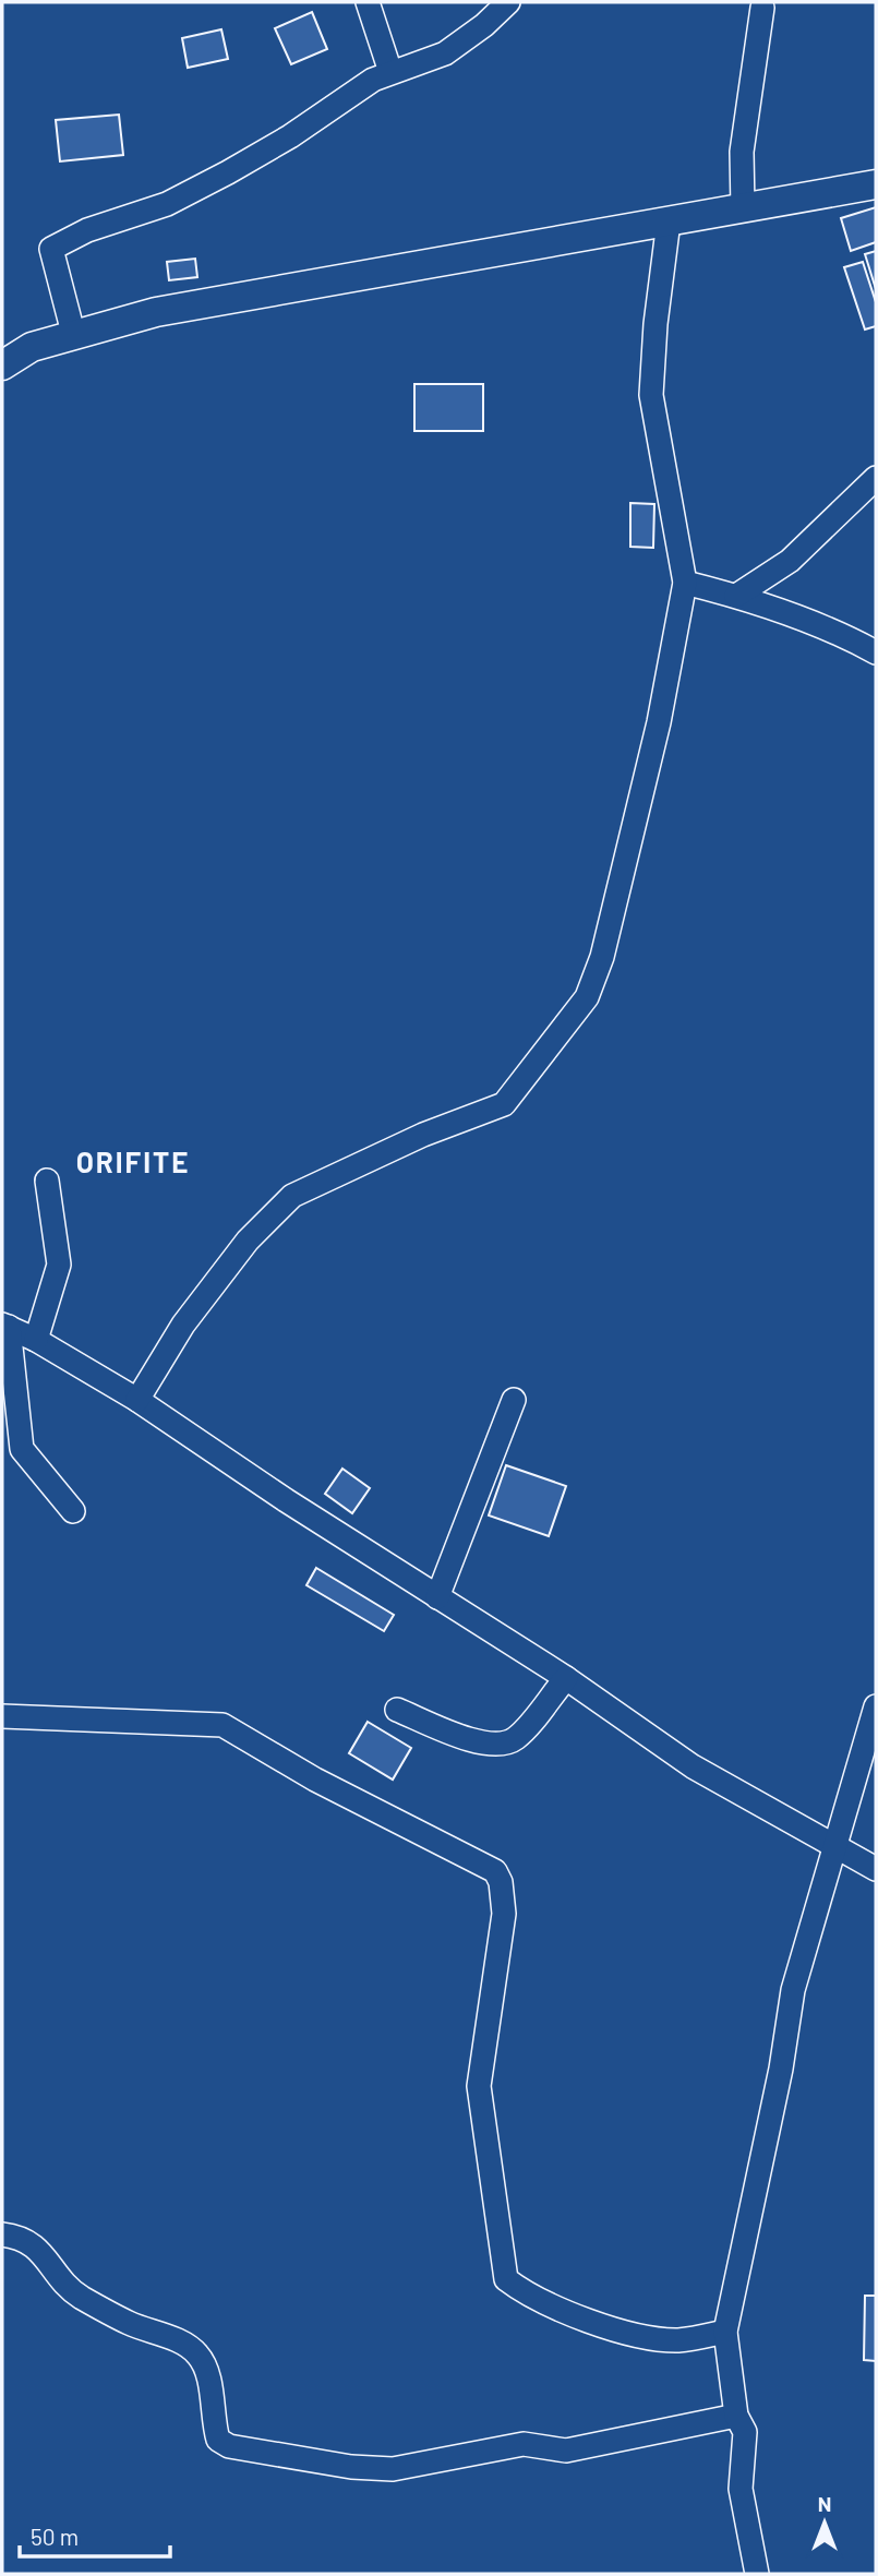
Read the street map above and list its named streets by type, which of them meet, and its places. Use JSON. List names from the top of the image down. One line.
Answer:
{"districts":["ORIFITE"],"scale_bar":"50 m","north":"top"}
